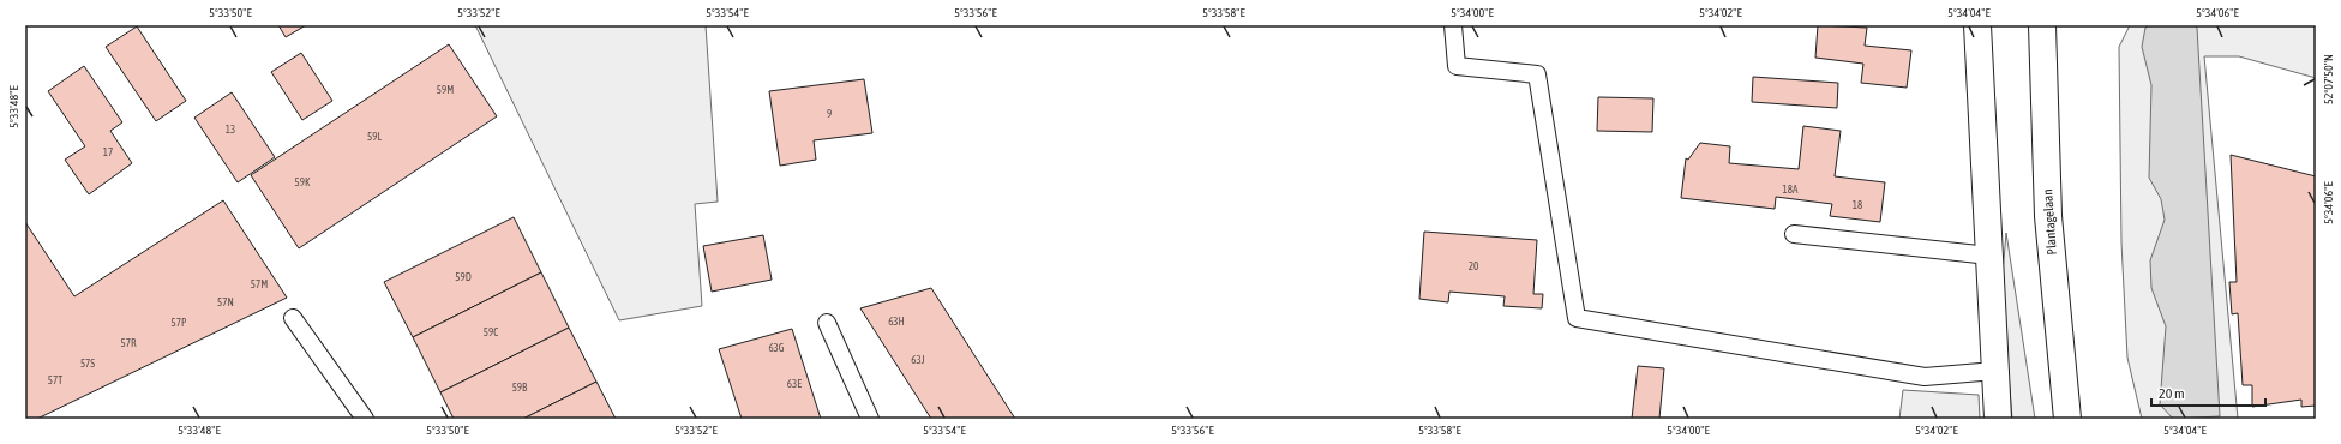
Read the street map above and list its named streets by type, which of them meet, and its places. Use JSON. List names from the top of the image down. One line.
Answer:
{"streets":{"street":["Plantagelaan"]},"house_numbers":["59M","9","13","59L","17","59K","18A","18","20","59D","57M","57N","63H","57P","59C","57R","63G","63J","57S","57T","63E","59B"],"scale_bar":"20 m","coordinates":["5°33'50\"E","5°33'52\"E","5°33'54\"E","5°33'56\"E","5°33'58\"E","5°34'00\"E","5°34'02\"E","5°34'04\"E","5°34'06\"E","52°07'50\"N","5°33'48\"E"]}
